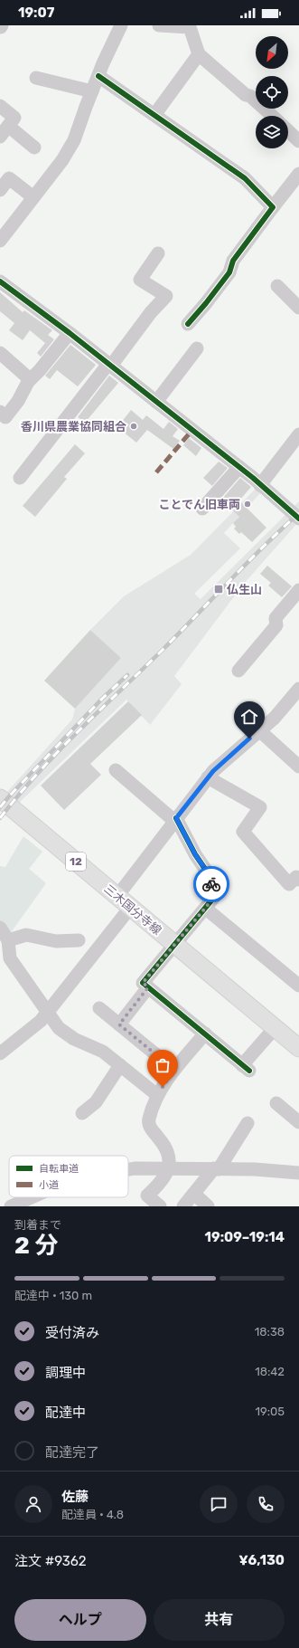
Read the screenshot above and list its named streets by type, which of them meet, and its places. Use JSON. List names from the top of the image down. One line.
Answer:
{"streets":{"main road":["12","三木国分寺線"]},"places":{"other":["香川県農業協同組合","ことでん旧車両"],"transit":["仏生山"]},"legend":["自転車道","小道"],"north":"bottom left","page":{"status":"19:07","heading":["2 分","到着まで","19:09–19:14"],"panel":["佐藤","配達員 · 4.8","注文 #9362","¥6,130"],"bar":"配達中 · 130 m","list":[["受付済み","18:38"],["調理中","18:42"],["配達中","19:05"],"配達完了"],"buttons":["ヘルプ","共有"]}}
